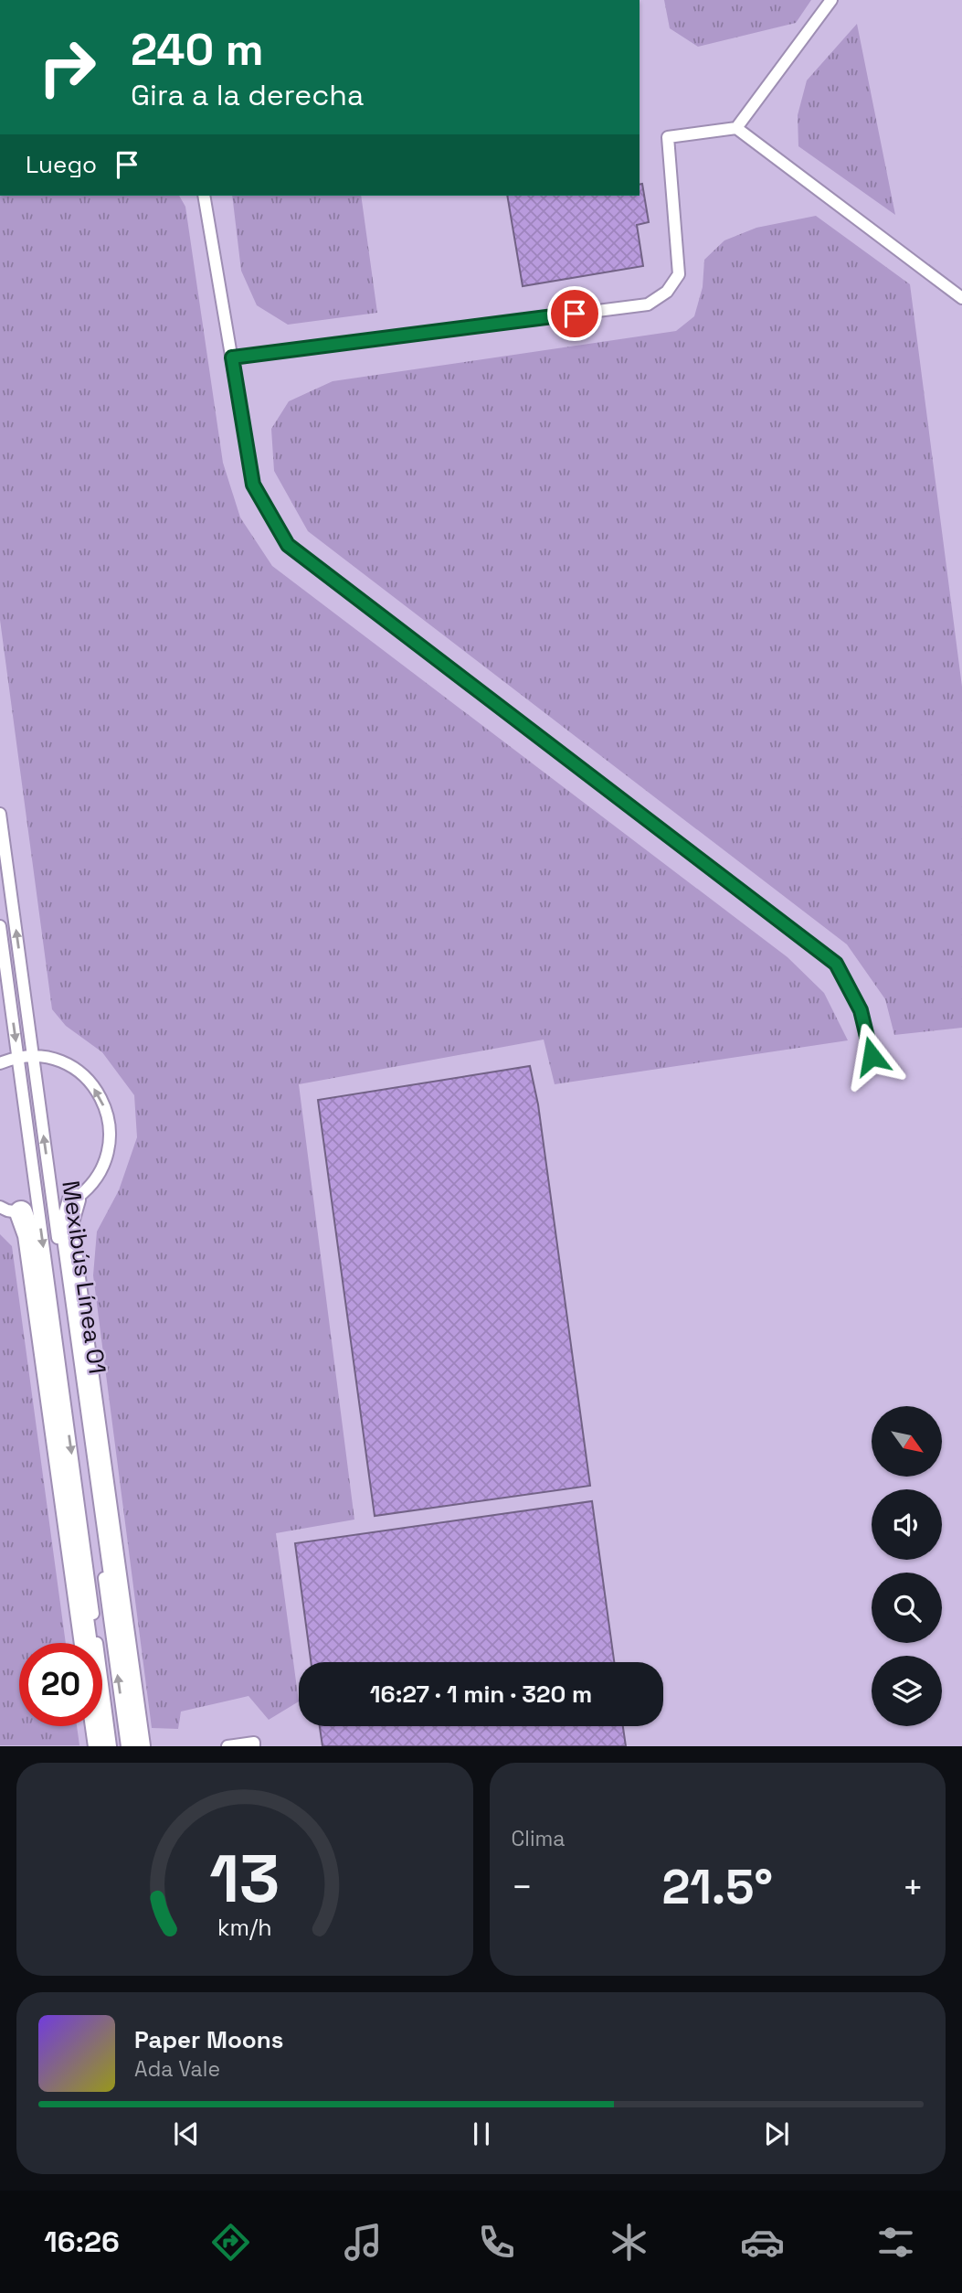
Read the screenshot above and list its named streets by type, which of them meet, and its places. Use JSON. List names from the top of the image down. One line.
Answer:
{"streets":{"lane":["Mexibús Línea 01"]},"north":"bottom right","page":{"turn":["240 m","Gira a la derecha"],"then":"Luego","limit":"20","trip":"16:27 · 1 min · 320 m","tile":"Clima","heat":["−","21.5°","+"],"song":["Paper Moons","Ada Vale"],"tabs":"16:26","gauge":["13","km/h"]}}
